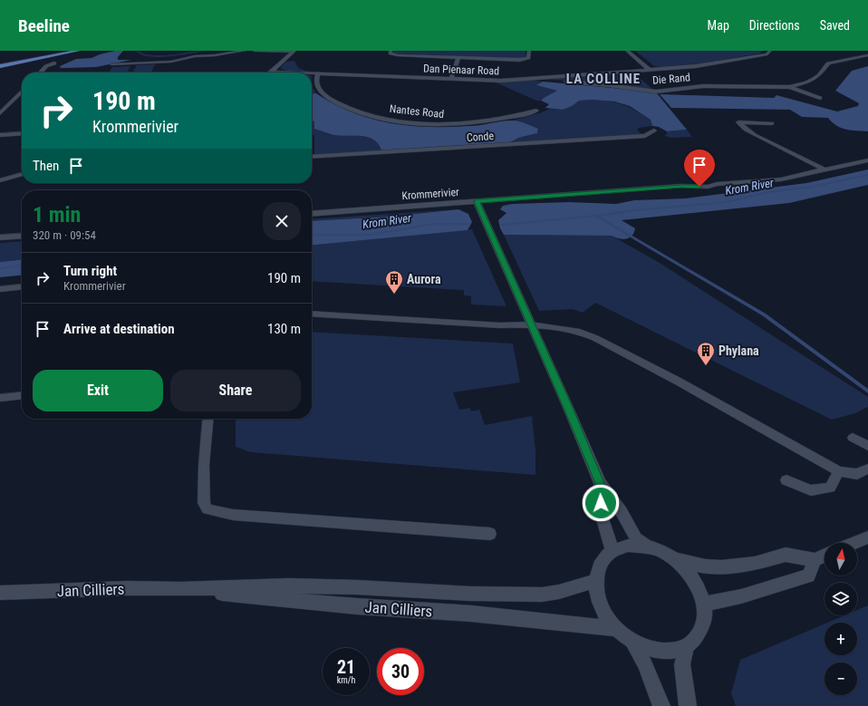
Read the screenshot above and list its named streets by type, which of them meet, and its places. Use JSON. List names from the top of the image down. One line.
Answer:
{"streets":{"street":["Dan Pienaar Road","Die Rand","Nantes Road","Conde","Krommerivier","Jan Cilliers"]},"crossings":[["Dan Pienaar Road","Die Rand"],["Dan Pienaar Road","Nantes Road"]],"districts":["LA COLLINE"],"water":["Krom River"],"places":{"building":["Aurora","Phylana"]},"north":"top","page":{"header":"Beeline","nav":["Map","Directions","Saved"],"turn":["190 m","Krommerivier"],"then":"Then","heading":["1 min","320 m · 09:54"],"list":[{"name":"Turn right","note":"Krommerivier","value":"190 m"},{"name":"Arrive at destination","value":"130 m"}],"buttons":["Exit","Share"],"map_buttons":["+","−"],"speed":"21 km/h","limit":"30"}}
